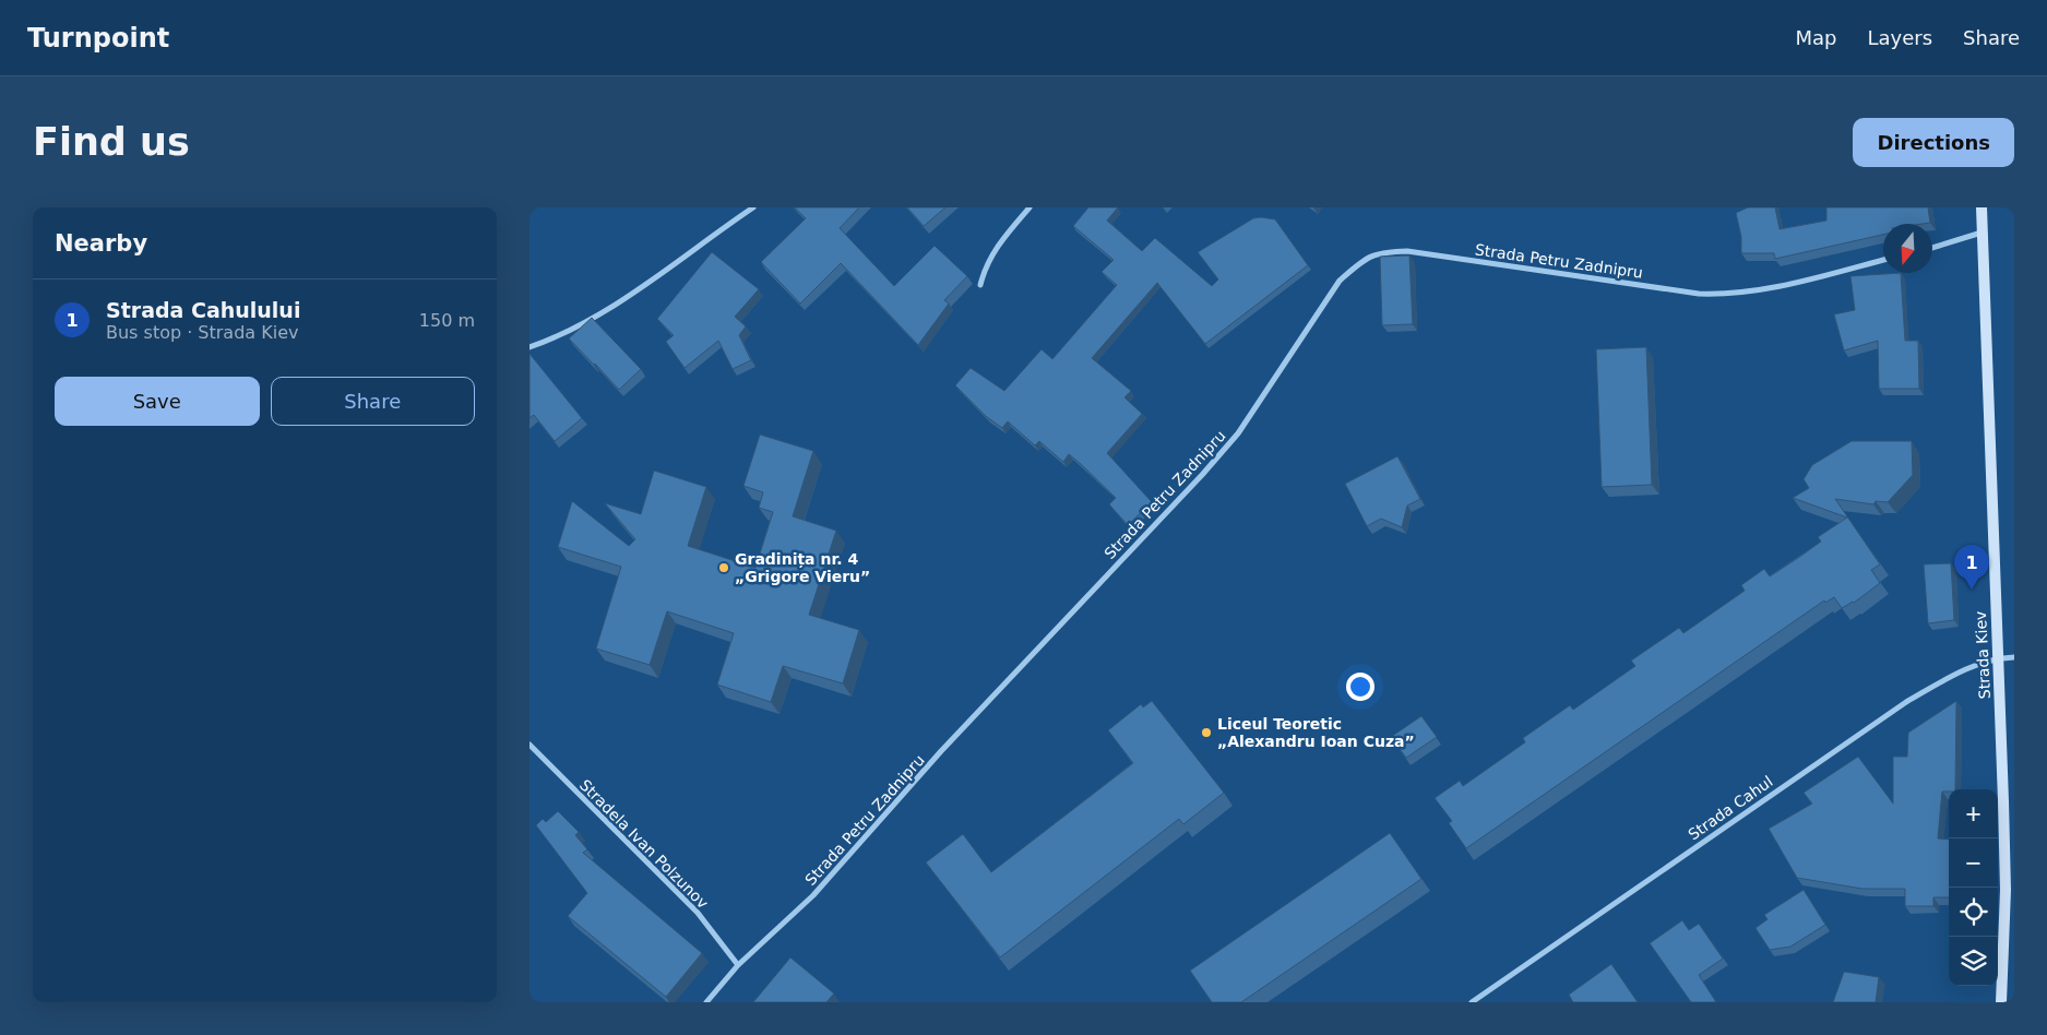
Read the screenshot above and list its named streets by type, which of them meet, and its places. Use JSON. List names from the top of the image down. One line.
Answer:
{"streets":{"main road":["Strada Kiev"],"street":["Strada Petru Zadnipru","Strada Cahul","Stradela Ivan Polzunov"]},"crossings":[["Strada Petru Zadnipru","Stradela Ivan Polzunov"],["Strada Kiev","Strada Cahul"]],"places":["Gradinița nr. 4 „Grigore Vieru”","Liceul Teoretic „Alexandru Ioan Cuza”"],"north":"bottom","page":{"header":"Turnpoint","nav":["Map","Layers","Share"],"buttons":["Directions",["Save","Share"]],"title":"Find us","heading":"Nearby","list":[{"mark":"1","name":"Strada Cahulului","note":"Bus stop · Strada Kiev","value":"150 m"}],"pins":"1","map_buttons":["+","−"]}}
